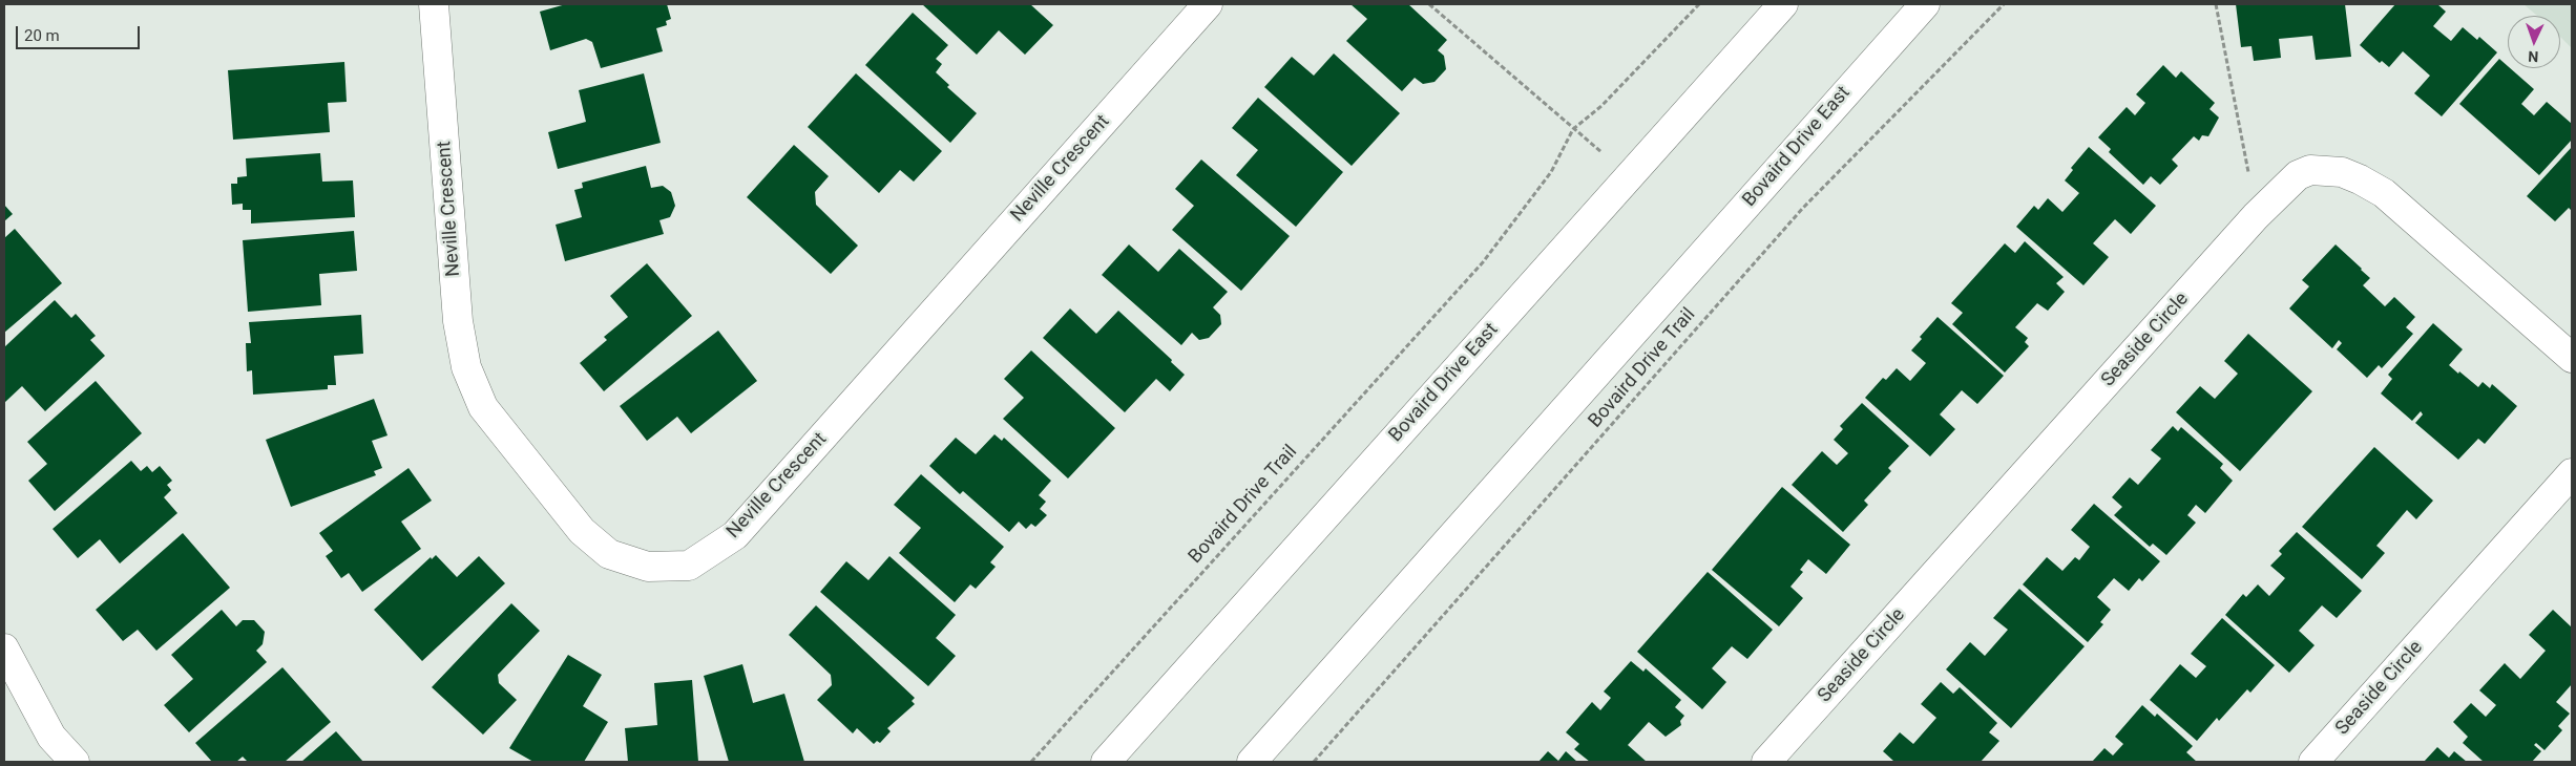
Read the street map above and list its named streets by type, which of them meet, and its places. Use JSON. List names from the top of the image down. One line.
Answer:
{"streets":{"street":["Bovaird Drive East","Neville Crescent","Seaside Circle"],"path":["Bovaird Drive Trail"]},"scale_bar":"20 m","north":"bottom"}
